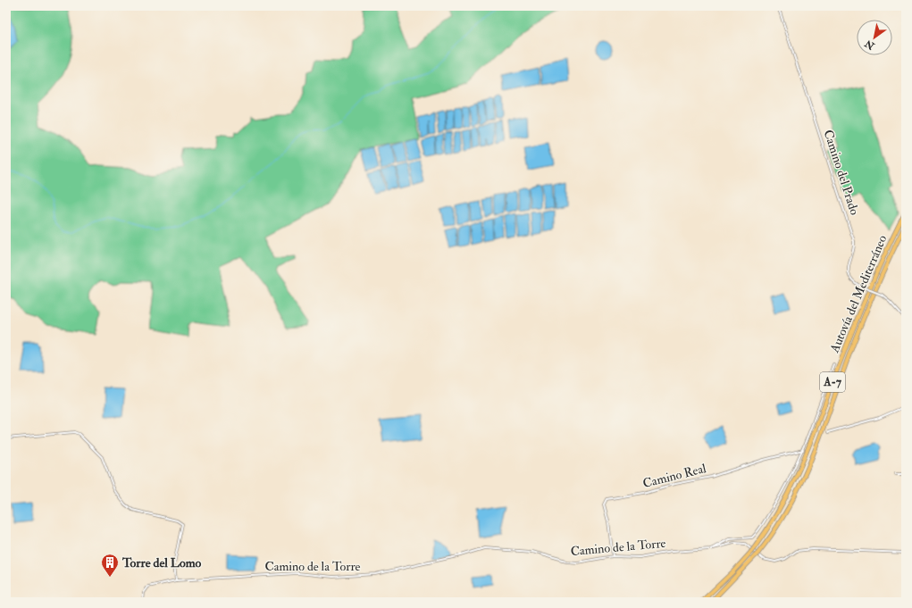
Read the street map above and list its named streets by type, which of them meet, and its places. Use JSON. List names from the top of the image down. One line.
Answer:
{"streets":{"highway":["Autovía del Mediterráneo","A-7"],"street":["Camino del Prado","Camino Real","Camino de la Torre"]},"crossings":[["Camino Real","Camino de la Torre"]],"places":{"building":["Torre del Lomo"]},"north":"bottom left"}
